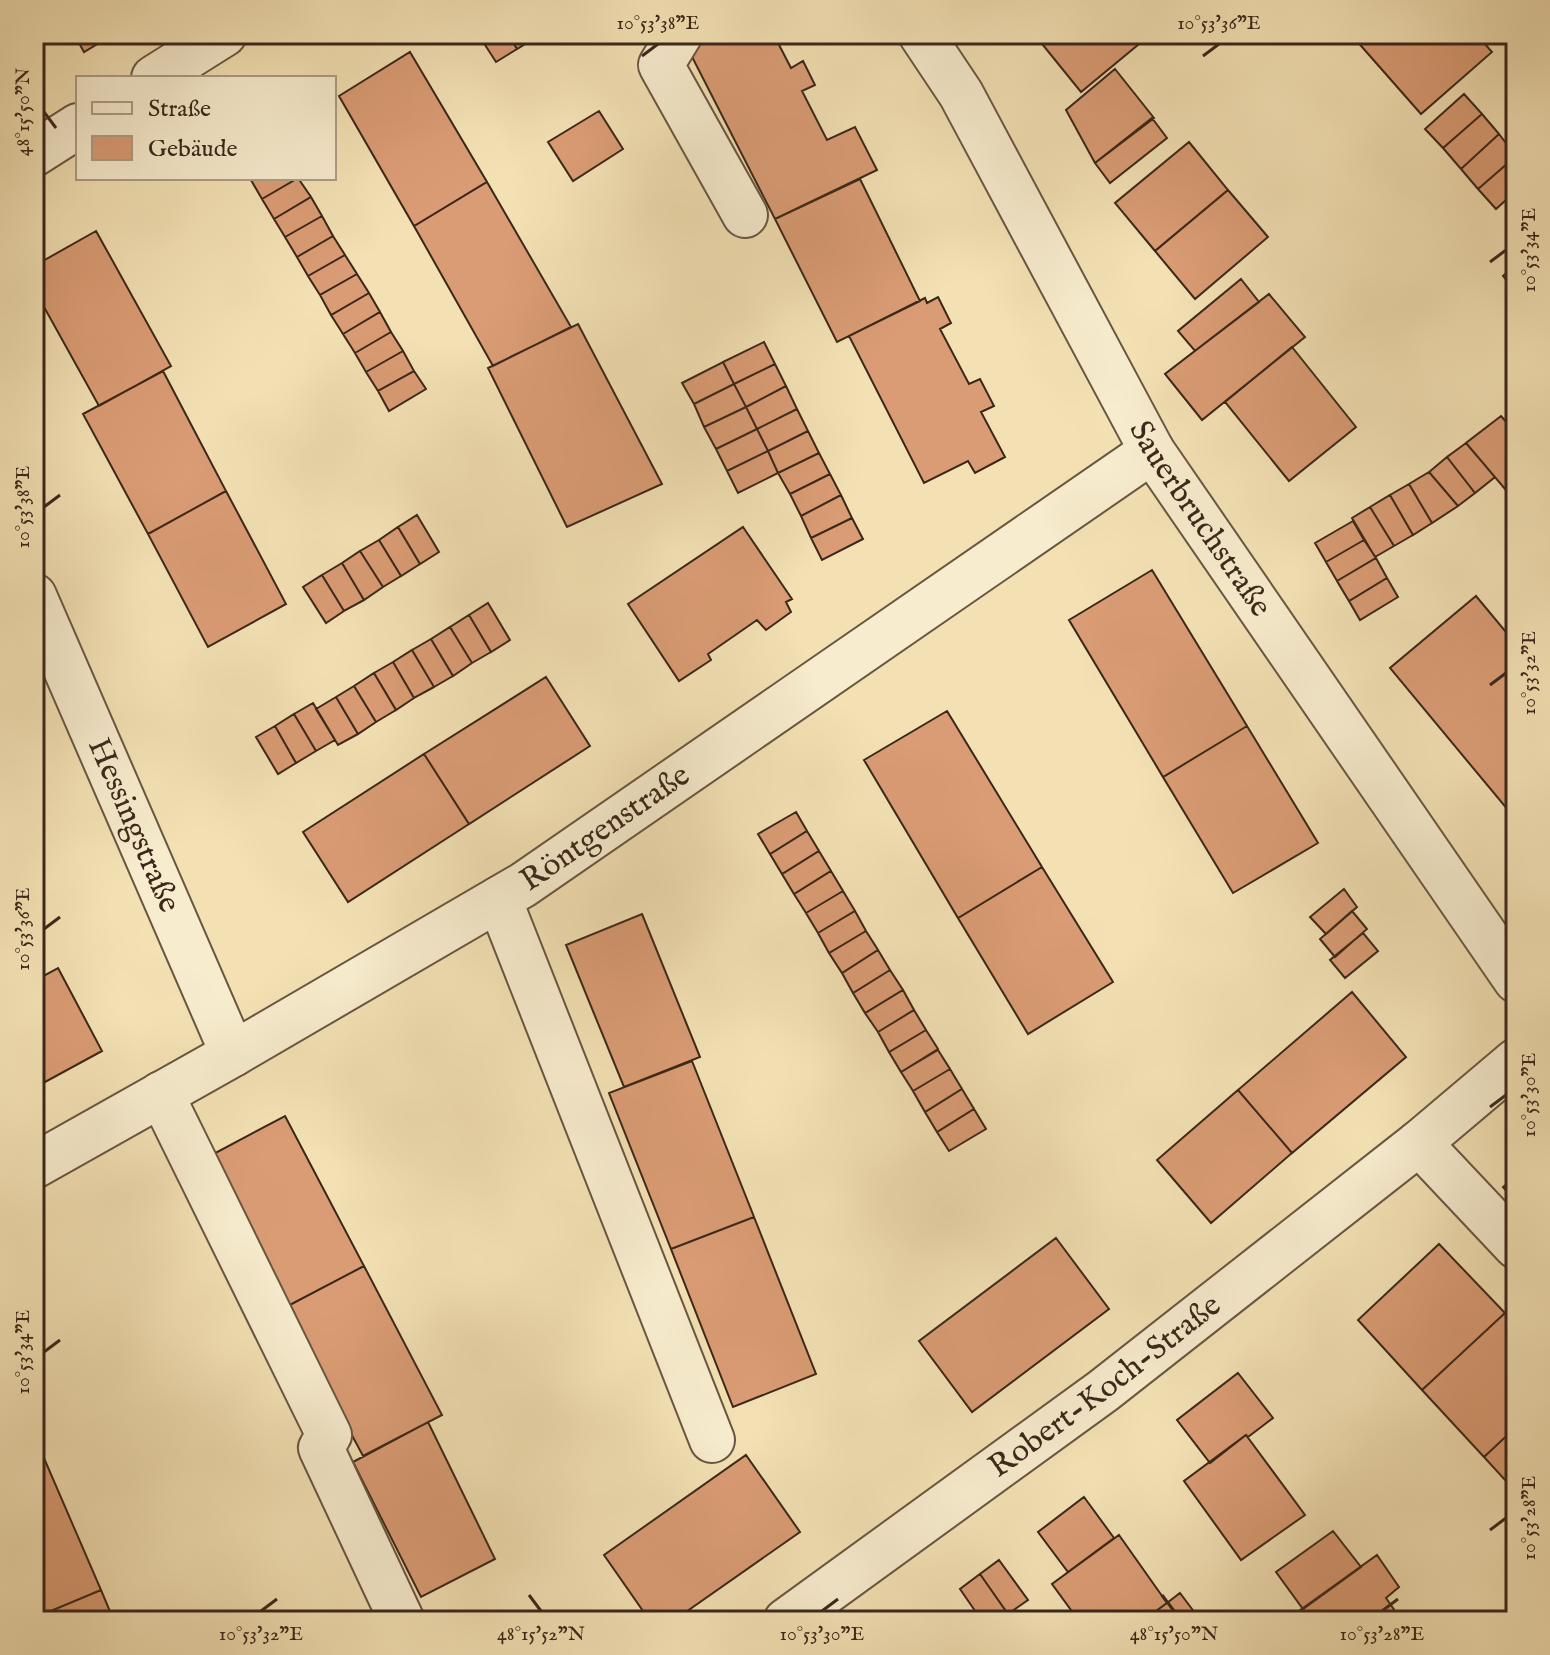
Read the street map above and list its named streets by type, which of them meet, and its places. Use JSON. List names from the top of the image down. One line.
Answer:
{"streets":{"street":["Sauerbruchstraße","Hessingstraße","Röntgenstraße","Robert-Koch-Straße"]},"crossings":[["Sauerbruchstraße","Röntgenstraße"],["Hessingstraße","Röntgenstraße"]],"legend":["Straße","Gebäude"],"coordinates":["10°53'38\"E","10°53'36\"E","48°15'50\"N","10°53'34\"E","10°53'32\"E","10°53'30\"E","10°53'28\"E","48°15'52\"N"]}
